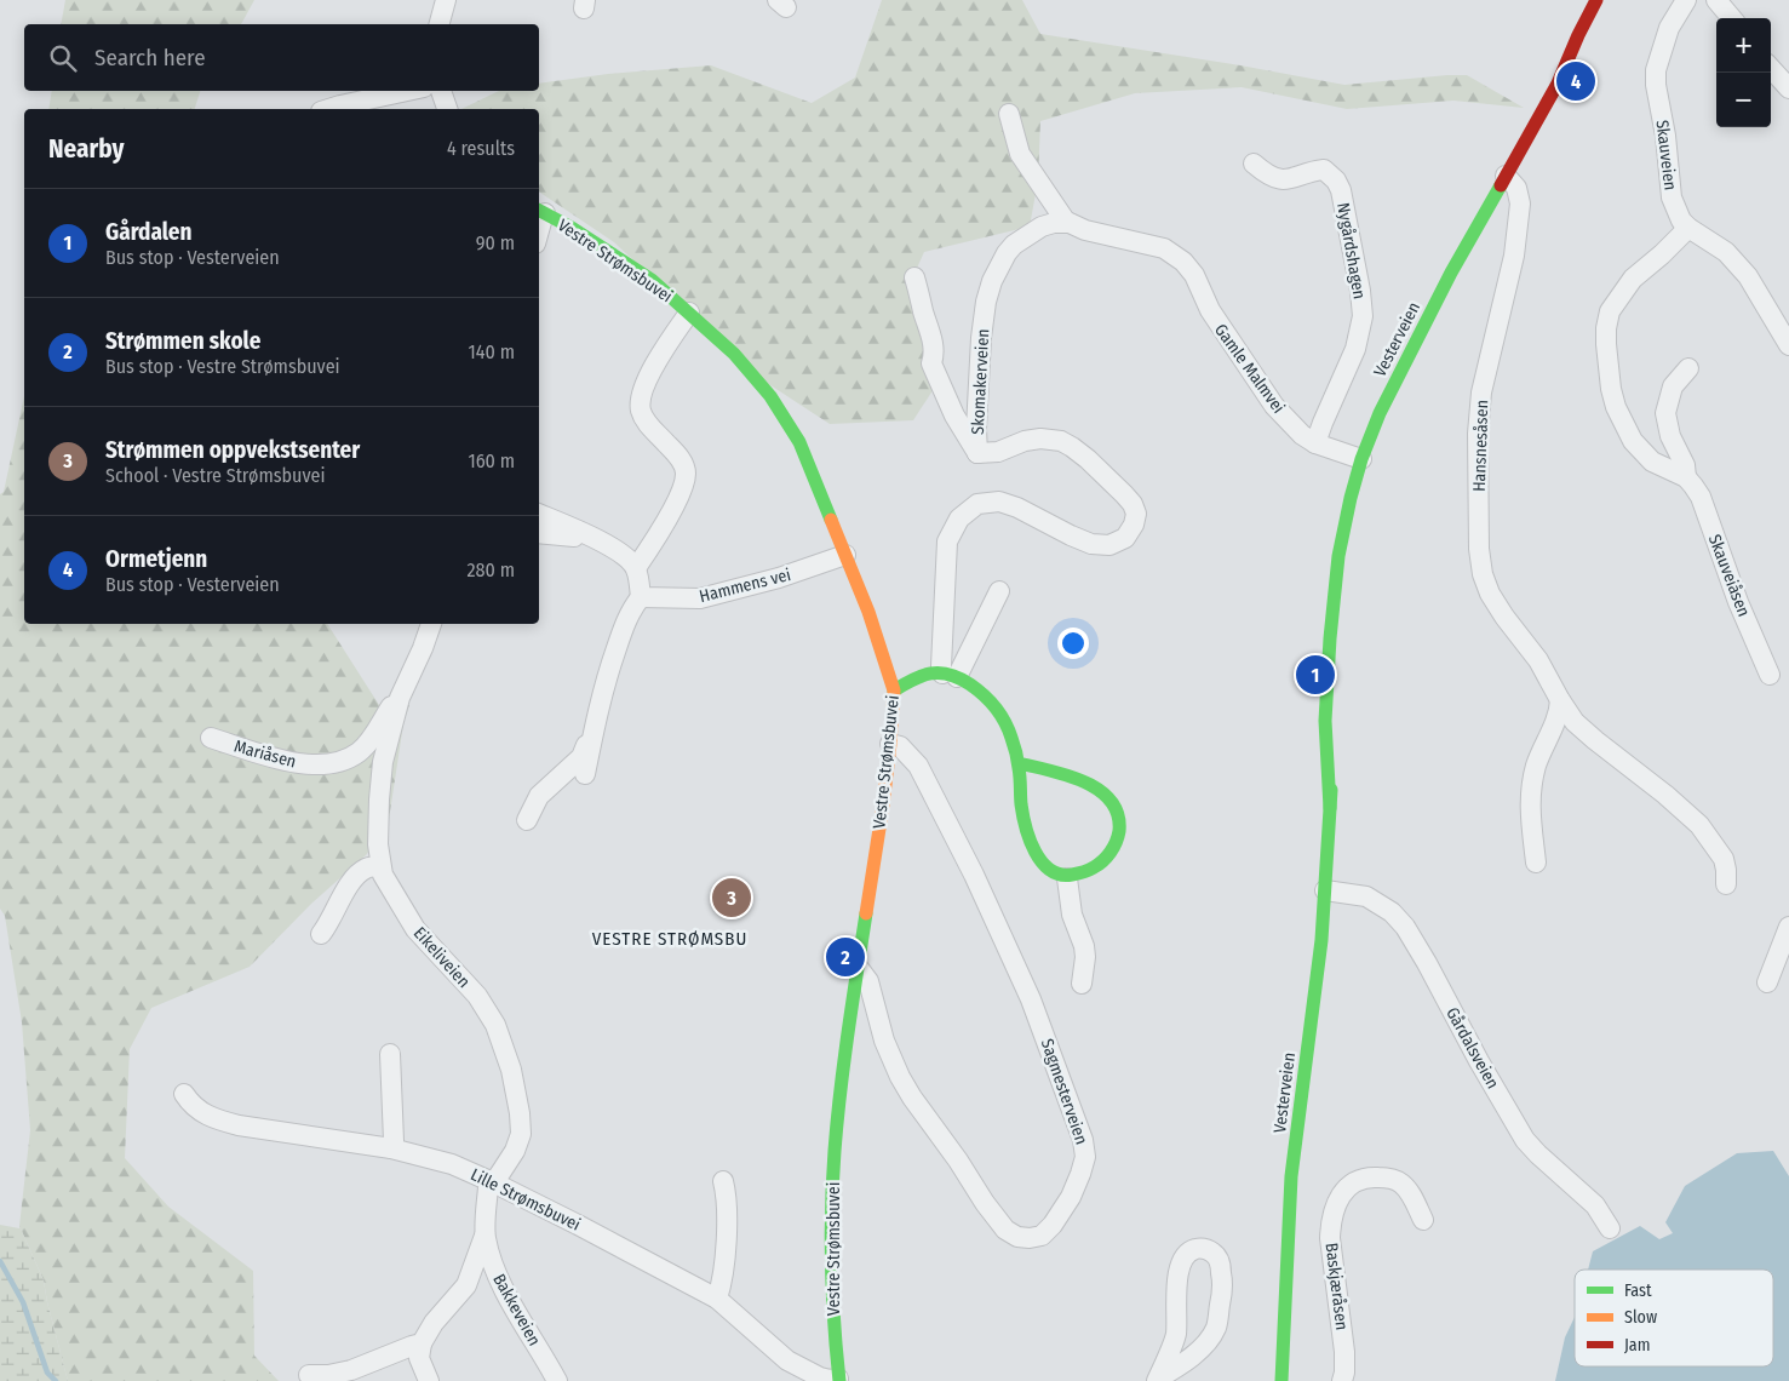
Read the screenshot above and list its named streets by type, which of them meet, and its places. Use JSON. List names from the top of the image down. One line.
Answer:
{"streets":{"main road":["Vestre Strømsbuvei","Vesterveien"],"street":["Skauveien","Nygårdshagen","Gamle Malmvei","Skomakerveien","Hansnesåsen","Skauveiåsen","Hammens vei","Mariåsen","Eikeliveien","Gårdalsveien","Sagmesterveien","Lille Strømsbuvei","Baskjæråsen","Bakkeveien"]},"crossings":[["Nygårdshagen","Gamle Malmvei"],["Vestre Strømsbuvei","Hammens vei"],["Vestre Strømsbuvei","Sagmesterveien"],["Vestre Strømsbuvei","Lille Strømsbuvei"],["Vesterveien","Gamle Malmvei"],["Vesterveien","Hansnesåsen"],["Vesterveien","Gårdalsveien"],["Gamle Malmvei","Skomakerveien"],["Mariåsen","Eikeliveien"],["Eikeliveien","Lille Strømsbuvei"],["Eikeliveien","Bakkeveien"],["Lille Strømsbuvei","Bakkeveien"]],"districts":["VESTRE STRØMSBU"],"legend":["Fast","Slow","Jam"],"page":{"map_buttons":["+","−"],"search":"Search here","pins":["4","1","3","2"],"heading":["Nearby","4 results"],"list":[{"mark":"1","name":"Gårdalen","note":"Bus stop · Vesterveien","value":"90 m"},{"mark":"2","name":"Strømmen skole","note":"Bus stop · Vestre Strømsbuvei","value":"140 m"},{"mark":"3","name":"Strømmen oppvekstsenter","note":"School · Vestre Strømsbuvei","value":"160 m"},{"mark":"4","name":"Ormetjenn","note":"Bus stop · Vesterveien","value":"280 m"}]}}
